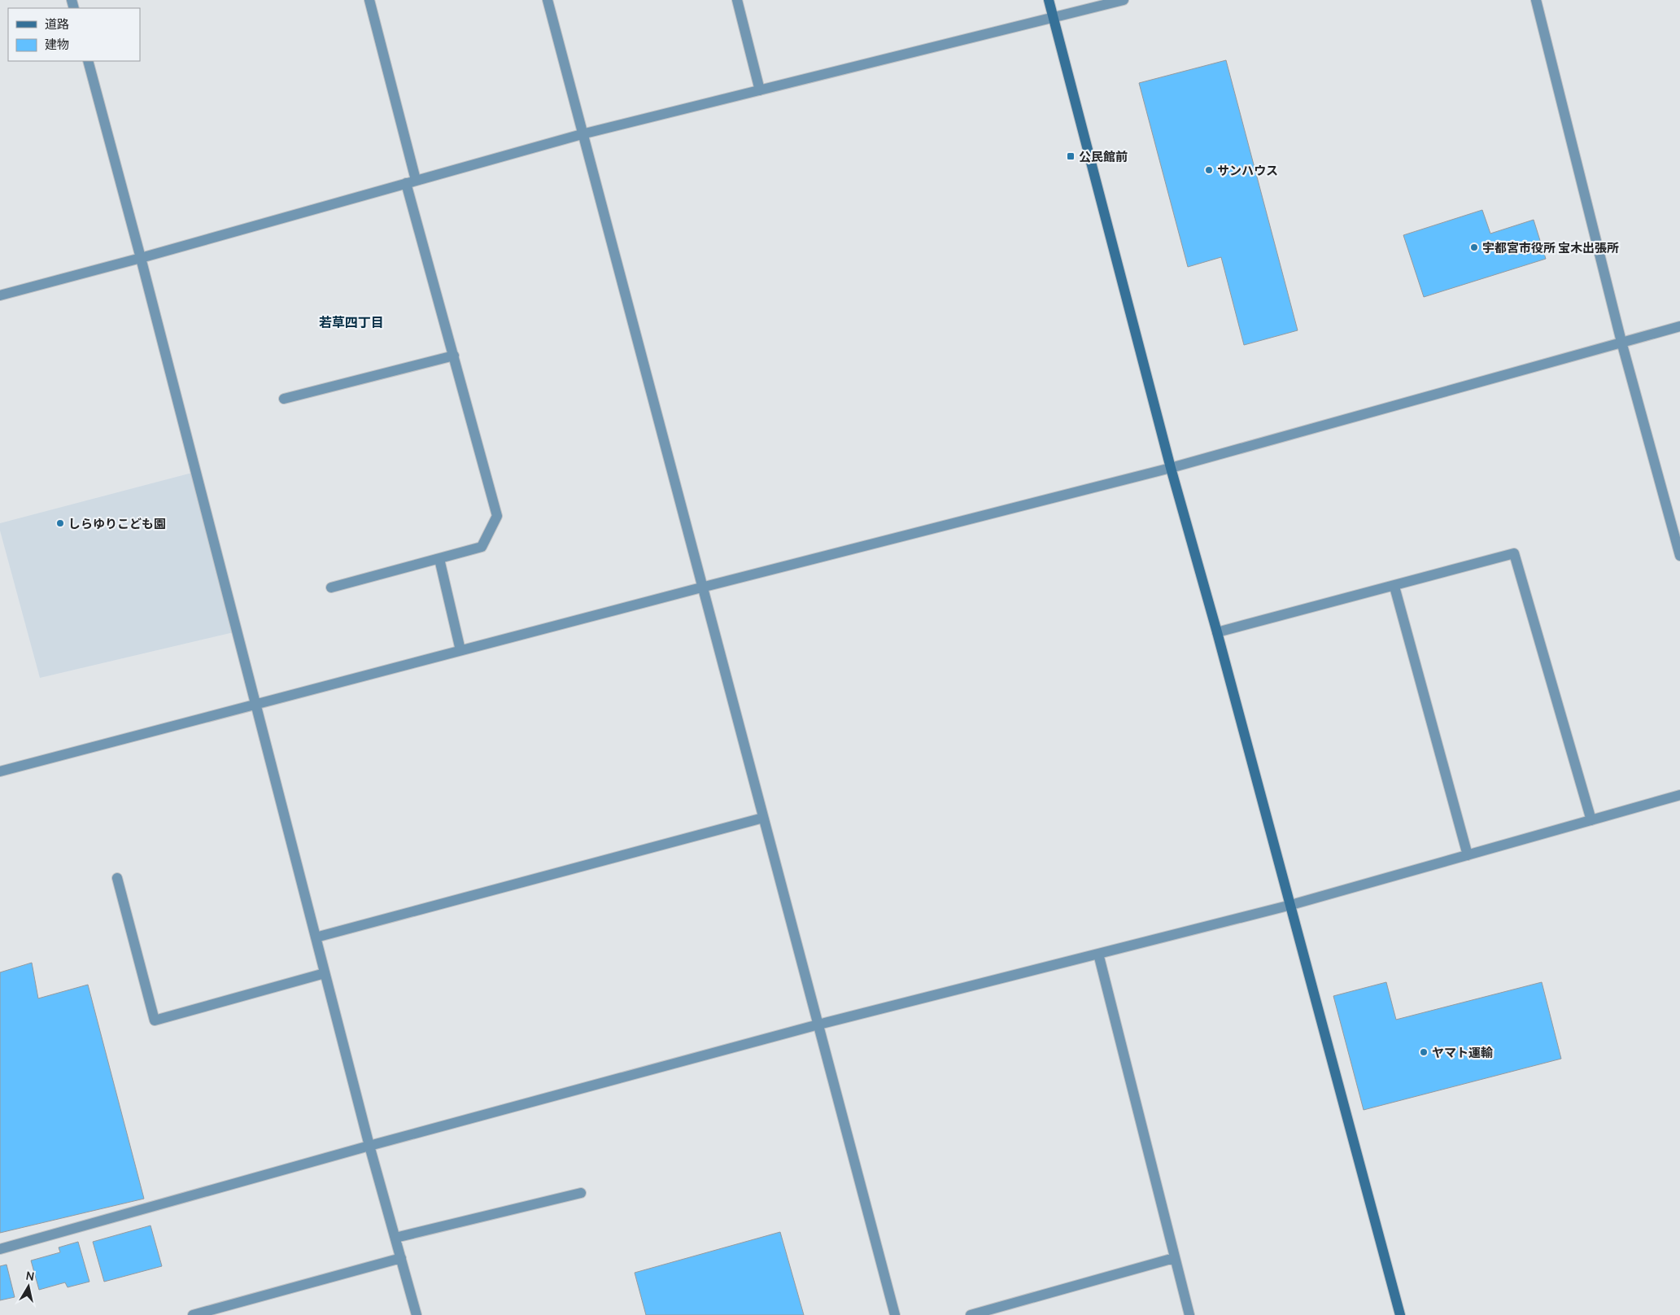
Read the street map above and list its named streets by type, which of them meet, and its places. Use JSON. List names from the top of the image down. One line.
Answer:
{"districts":["若草四丁目"],"places":{"transit":["公民館前"],"other":["サンハウス","宇都宮市役所 宝木出張所","しらゆりこども園","ヤマト運輸"]},"legend":["道路","建物"],"north":"top"}
